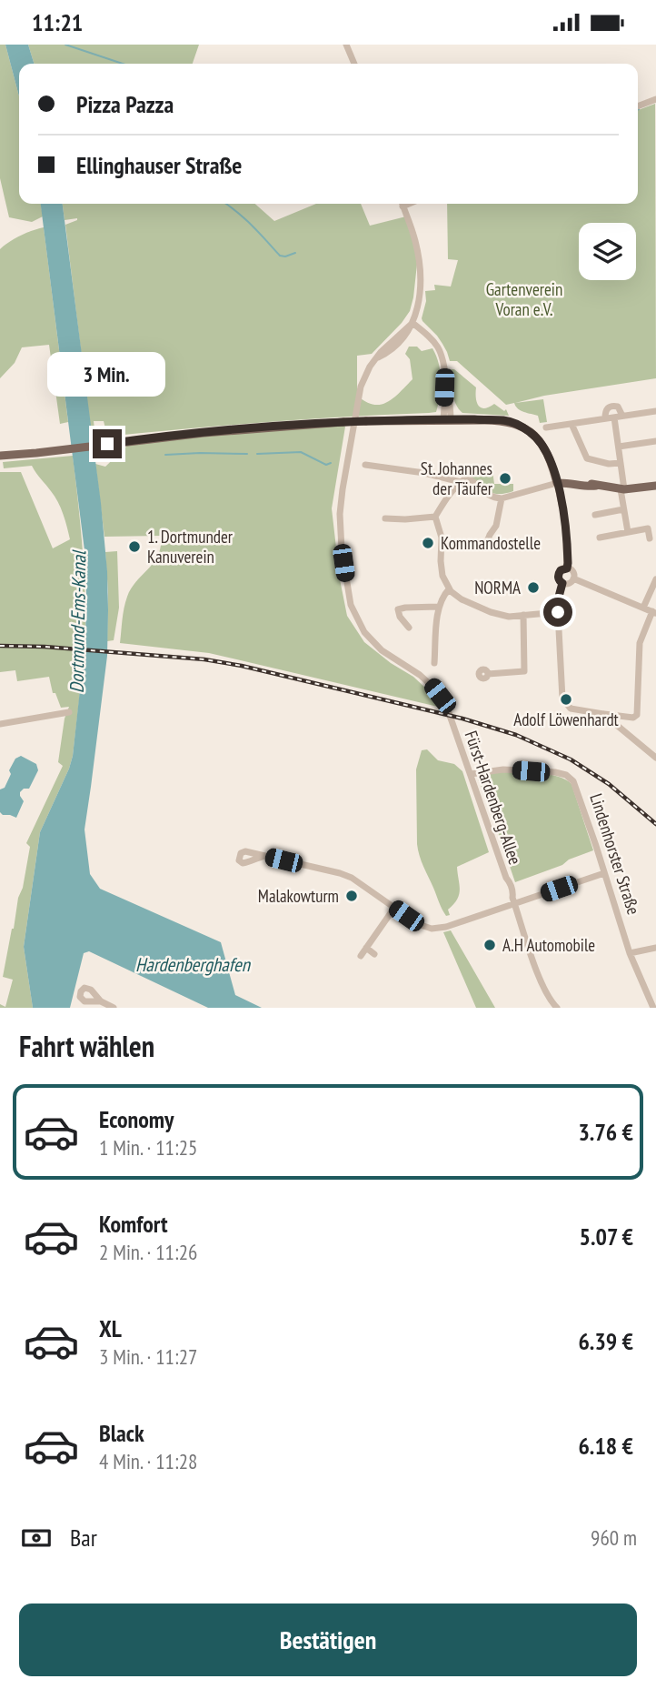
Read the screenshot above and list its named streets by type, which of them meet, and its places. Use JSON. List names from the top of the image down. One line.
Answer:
{"streets":{"street":["Fürst-Hardenberg-Allee","Lindenhorster Straße"]},"crossings":[["Fürst-Hardenberg-Allee","Lindenhorster Straße"]],"water":["Dortmund-Ems-Kanal","Hardenberghafen"],"parks":["Gartenverein Voran e.V."],"places":["St. Johannes der Täufer","Kommandostelle","1. Dortmunder Kanuverein","NORMA","Adolf Löwenhardt","Malakowturm","A.H Automobile"],"page":{"status":"11:21","banner":["Pizza Pazza","Ellinghauser Straße"],"bubble":"3 Min.","heading":"Fahrt wählen","list":[{"name":"Economy","note":"1 Min. · 11:25","value":"3.76 €"},{"name":"Komfort","note":"2 Min. · 11:26","value":"5.07 €"},{"name":"XL","note":"3 Min. · 11:27","value":"6.39 €"},{"name":"Black","note":"4 Min. · 11:28","value":"6.18 €"}],"pay":["Bar","960 m"],"buttons":"Bestätigen"}}
